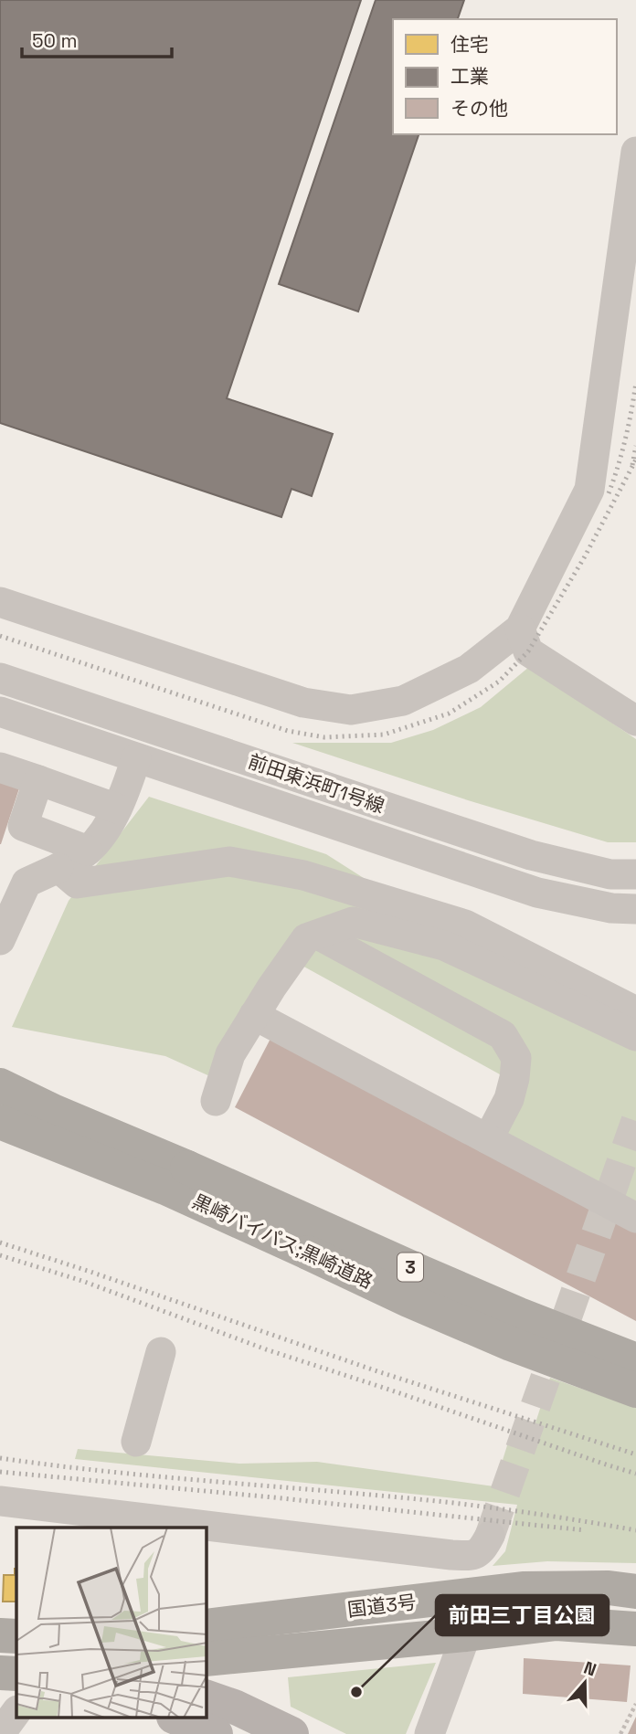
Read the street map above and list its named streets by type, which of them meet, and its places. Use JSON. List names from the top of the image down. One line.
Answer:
{"streets":{"highway":["黒崎バイパス;黒崎道路","3","国道3号"],"street":["前田東浜町1号線"]},"places":["前田三丁目公園"],"legend":["住宅","工業","その他"],"scale_bar":"50 m","north":"top"}
